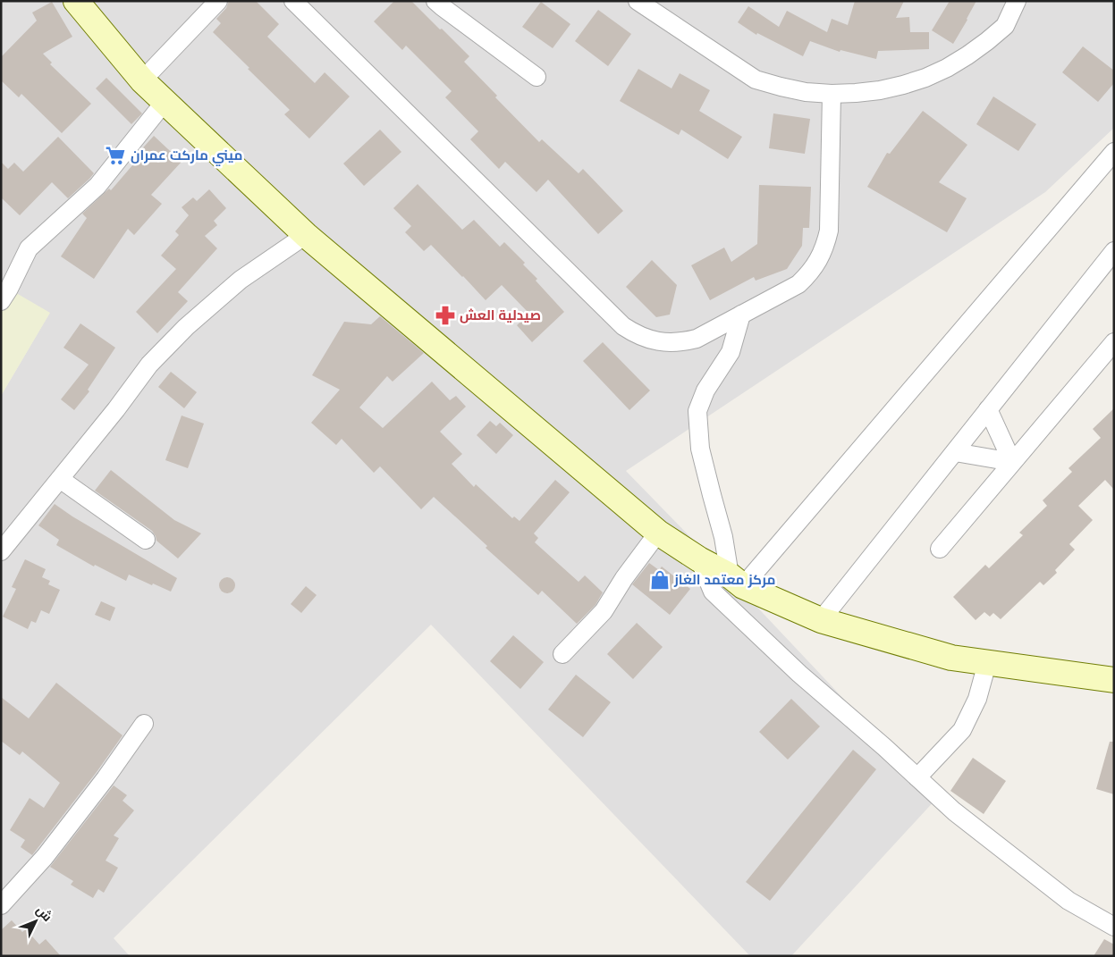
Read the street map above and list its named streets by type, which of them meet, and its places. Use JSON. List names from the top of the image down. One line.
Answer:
{"places":{"supermarket":["ميني ماركت عمران"],"pharmacy":["صيدلية العش"],"shop":["مركز معتمد الغاز"]},"north":"top right"}
